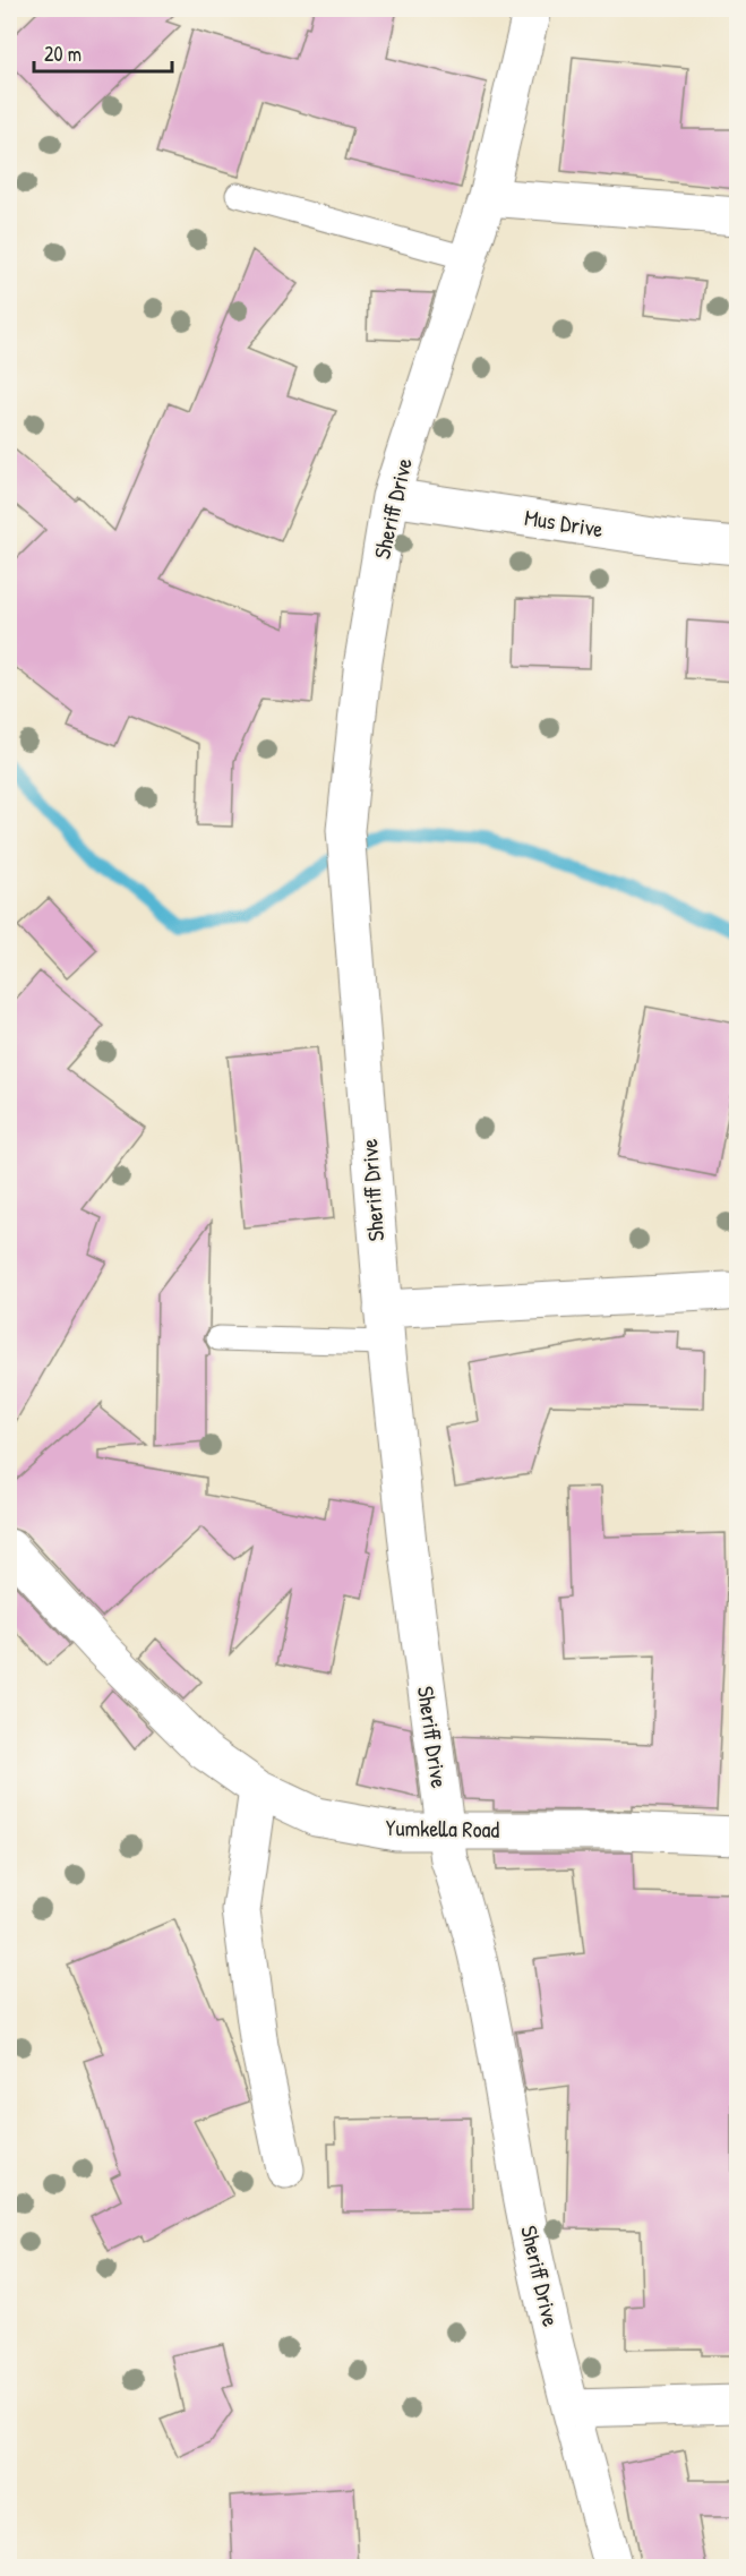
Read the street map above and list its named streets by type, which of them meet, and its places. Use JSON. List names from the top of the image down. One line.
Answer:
{"streets":{"street":["Sheriff Drive","Mus Drive","Yumkella Road"]},"crossings":[["Sheriff Drive","Mus Drive"],["Sheriff Drive","Yumkella Road"]],"scale_bar":"20 m"}
